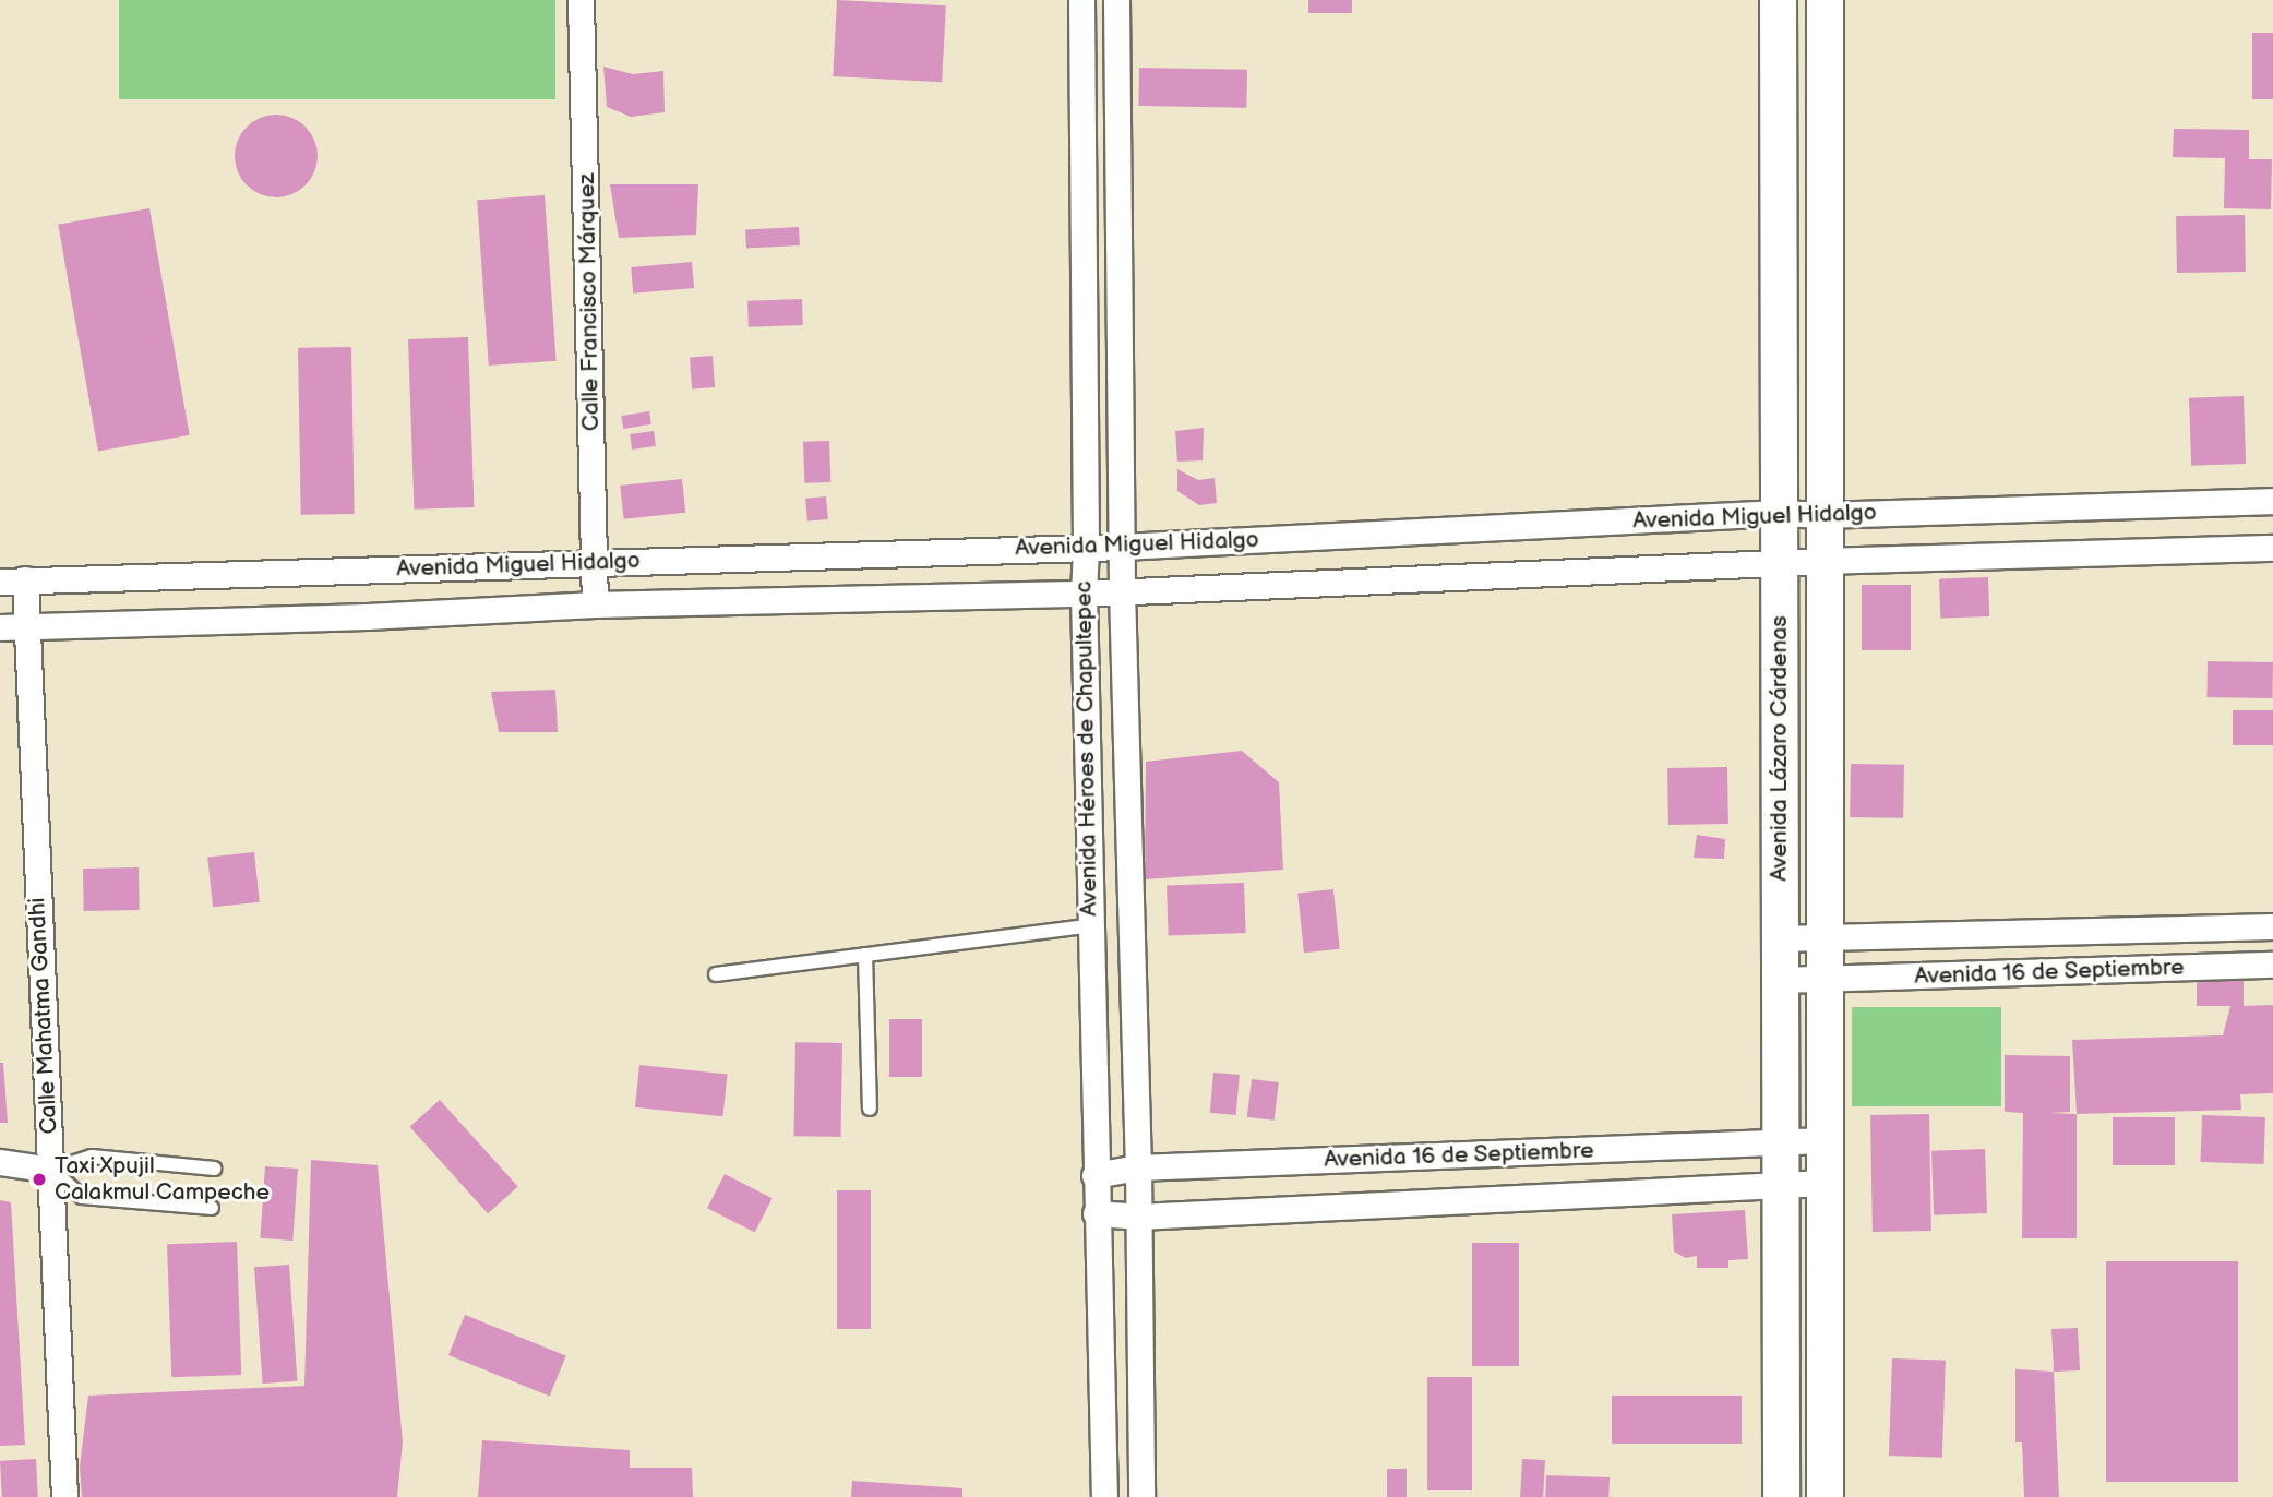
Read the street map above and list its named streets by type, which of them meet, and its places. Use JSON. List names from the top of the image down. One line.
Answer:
{"streets":{"main road":["Avenida Lázaro Cárdenas"],"street":["Calle Francisco Márquez","Avenida Miguel Hidalgo","Avenida Héroes de Chapultepec","Avenida 16 de Septiembre","Calle Mahatma Gandhi"]},"crossings":[["Calle Francisco Márquez","Avenida Miguel Hidalgo"],["Avenida Miguel Hidalgo","Avenida Héroes de Chapultepec"],["Avenida Miguel Hidalgo","Avenida Lázaro Cárdenas"],["Avenida Miguel Hidalgo","Calle Mahatma Gandhi"],["Avenida Héroes de Chapultepec","Avenida 16 de Septiembre"],["Avenida Lázaro Cárdenas","Avenida 16 de Septiembre"]],"places":["Taxi Xpujil Calakmul Campeche"]}
